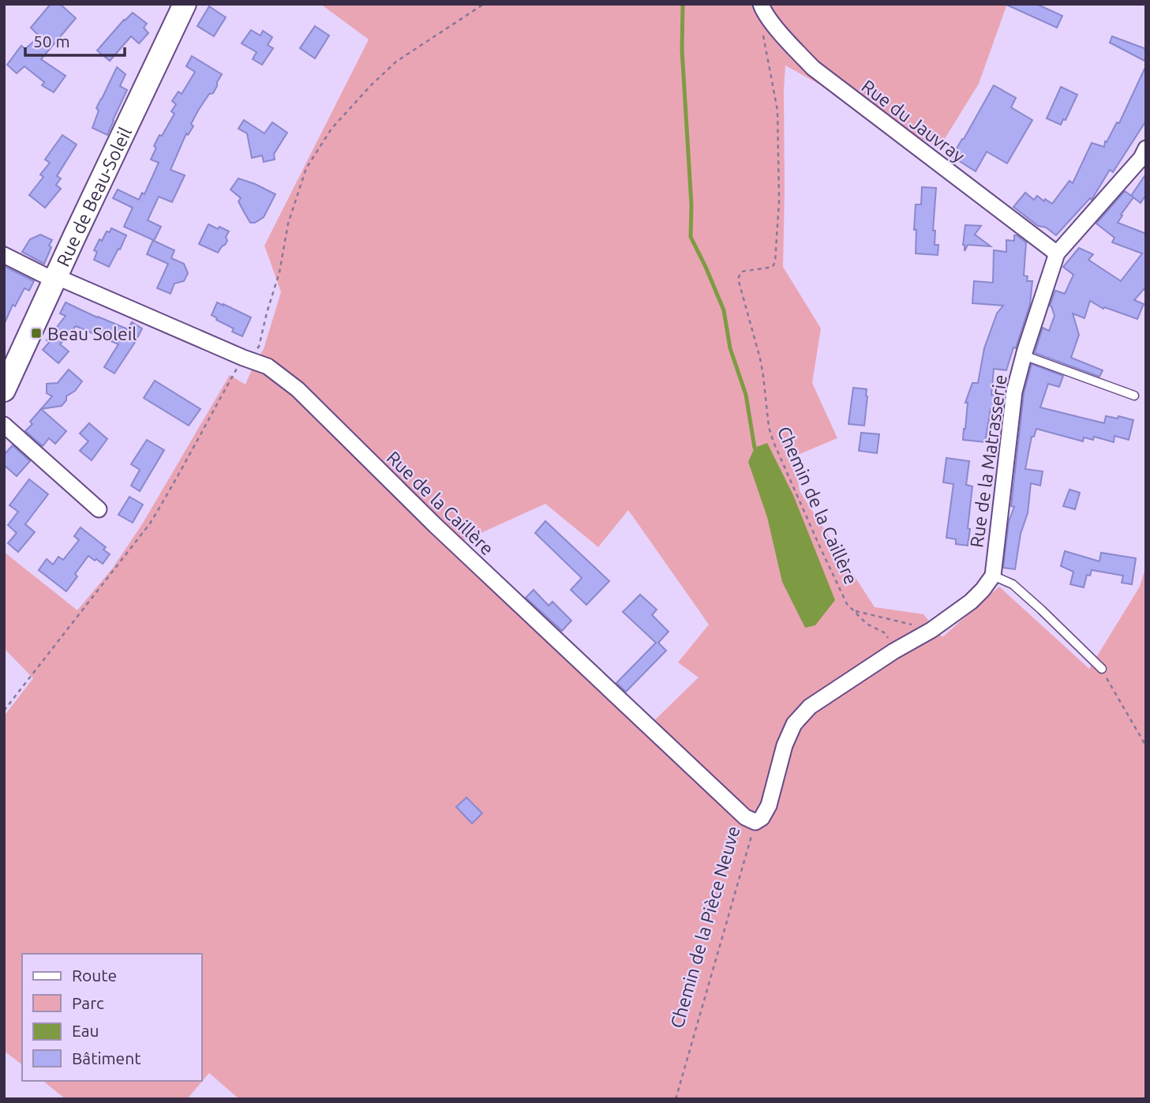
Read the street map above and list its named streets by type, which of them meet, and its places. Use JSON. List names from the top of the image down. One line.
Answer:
{"streets":{"street":["Rue du Jauvray","Rue de Beau-Soleil","Rue de la Matrasserie","Rue de la Caillère","Chemin de la Pièce Neuve"],"path":["Chemin de la Caillère"]},"crossings":[["Rue du Jauvray","Rue de la Matrasserie"],["Rue de Beau-Soleil","Rue de la Caillère"],["Rue de la Matrasserie","Chemin de la Pièce Neuve"],["Rue de la Caillère","Chemin de la Pièce Neuve"]],"places":{"transit":["Beau Soleil"]},"legend":["Route","Parc","Eau","Bâtiment"],"scale_bar":"50 m"}
